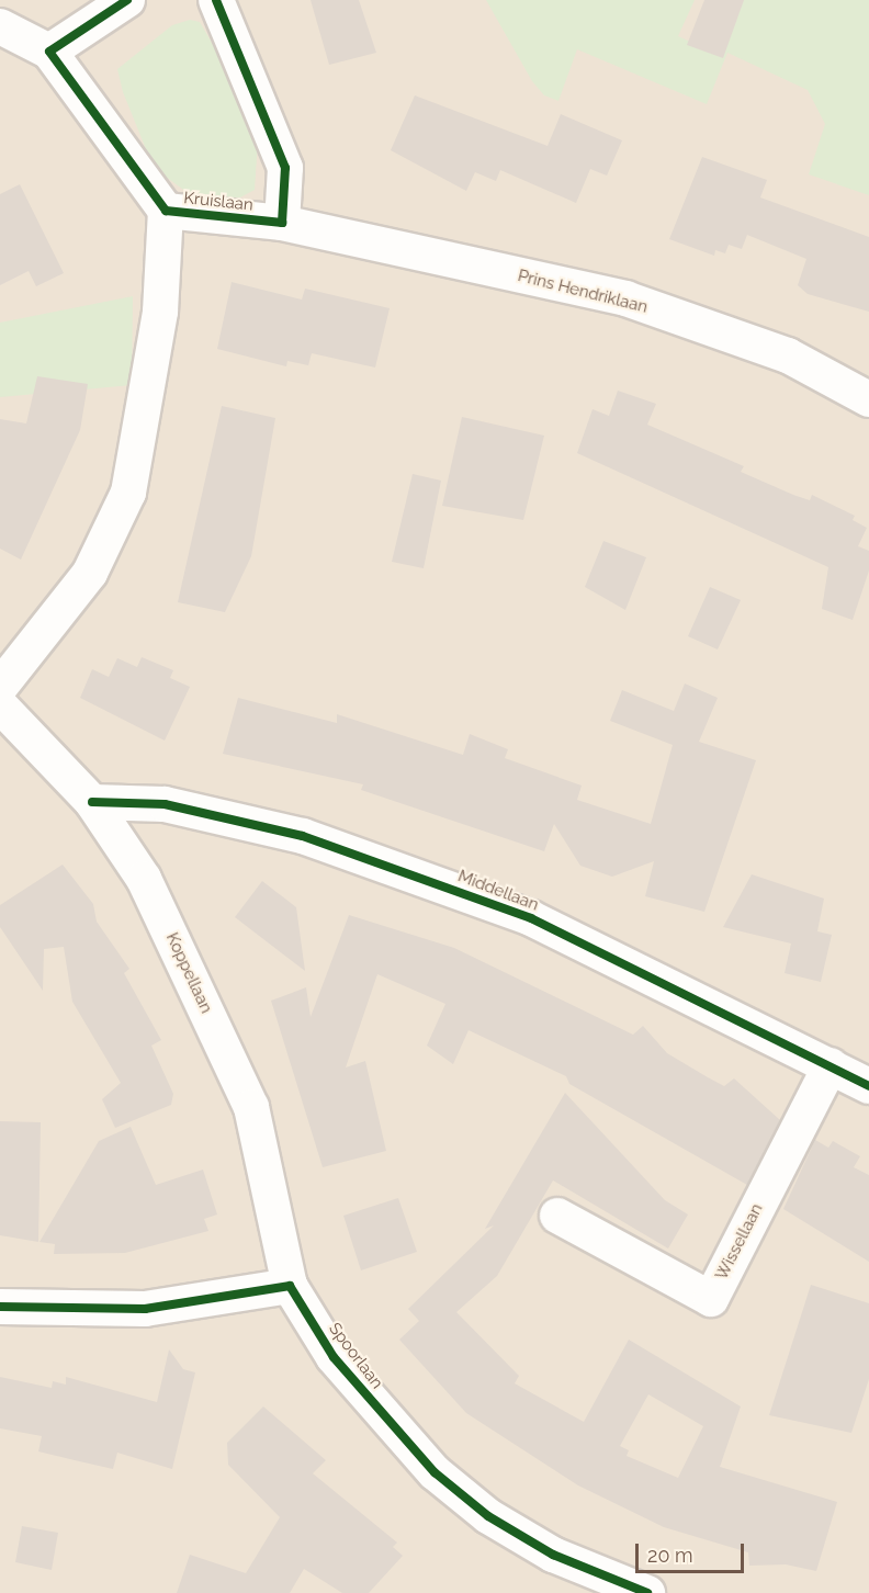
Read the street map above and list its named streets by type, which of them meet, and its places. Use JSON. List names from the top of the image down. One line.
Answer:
{"streets":{"street":["Kruislaan","Prins Hendriklaan","Middellaan","Koppellaan","Wissellaan","Spoorlaan"]},"crossings":[["Kruislaan","Prins Hendriklaan"],["Middellaan","Koppellaan"],["Middellaan","Wissellaan"],["Koppellaan","Spoorlaan"]],"scale_bar":"20 m"}
